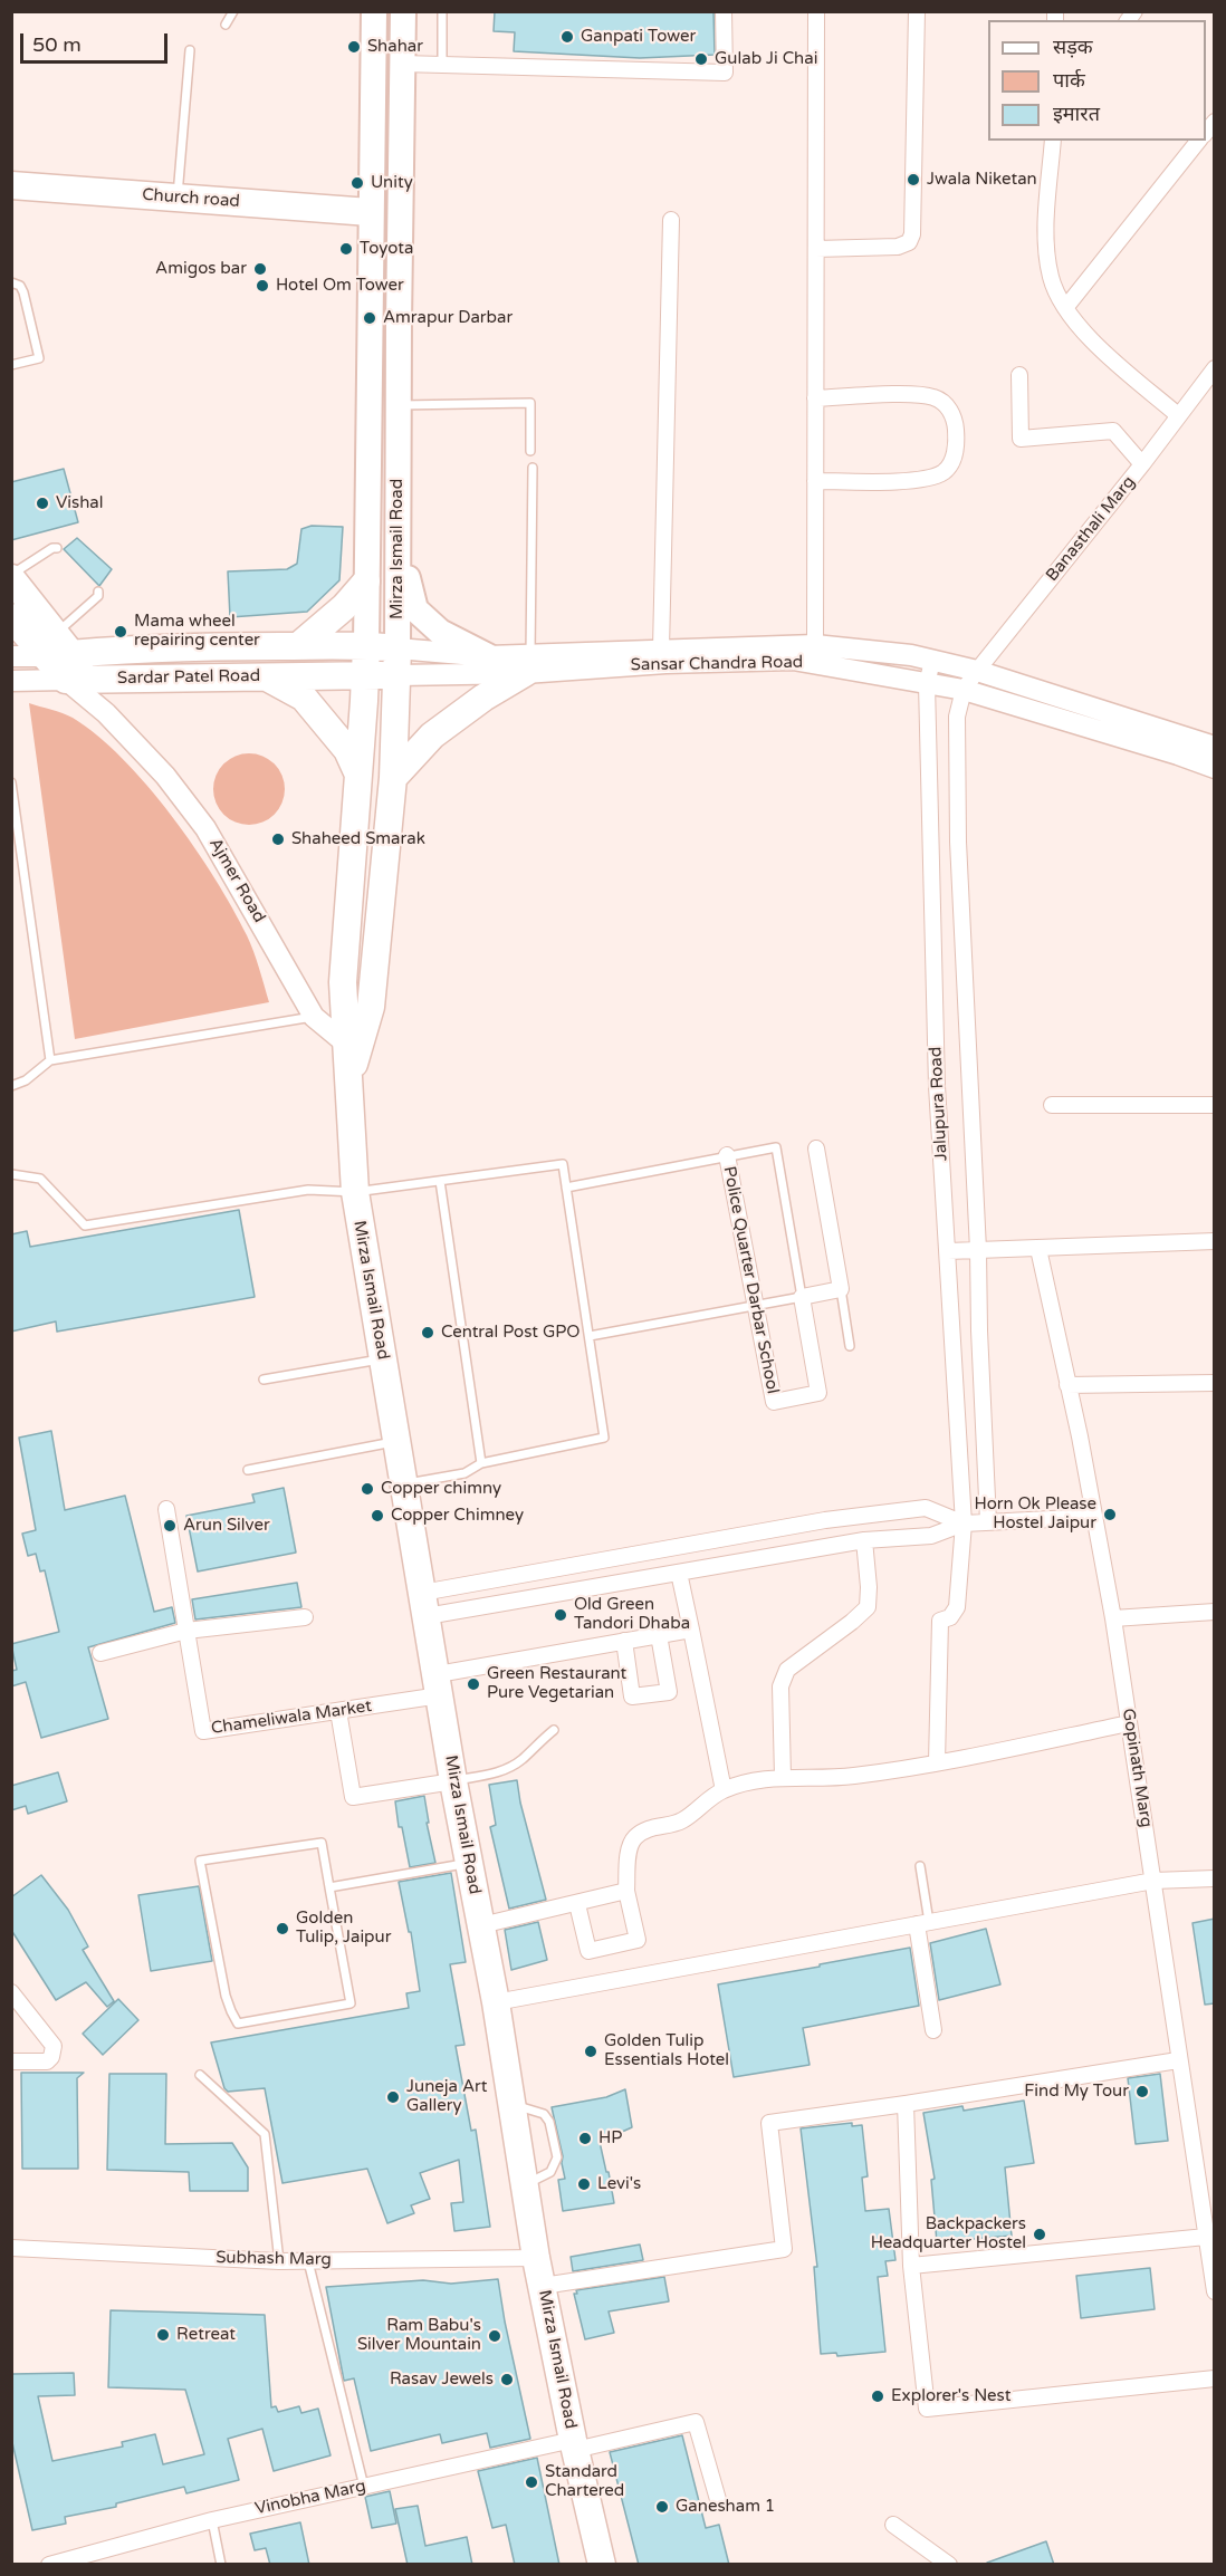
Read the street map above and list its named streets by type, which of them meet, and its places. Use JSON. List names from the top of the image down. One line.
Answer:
{"streets":{"highway":["Church road","Mirza Ismail Road","Sansar Chandra Road","Sardar Patel Road"],"street":["Banasthali Marg","Ajmer Road","Jalupura Road","Police Quarter Darbar School","Chameliwala Market","Gopinath Marg","Subhash Marg","Vinobha Marg"]},"crossings":[["Church road","Mirza Ismail Road"],["Banasthali Marg","Sansar Chandra Road"],["Banasthali Marg","Jalupura Road"],["Mirza Ismail Road","Sansar Chandra Road"],["Mirza Ismail Road","Sardar Patel Road"],["Mirza Ismail Road","Ajmer Road"],["Mirza Ismail Road","Chameliwala Market"],["Mirza Ismail Road","Subhash Marg"],["Mirza Ismail Road","Vinobha Marg"],["Sansar Chandra Road","Sardar Patel Road"],["Sansar Chandra Road","Jalupura Road"],["Sardar Patel Road","Ajmer Road"]],"places":["Ganpati Tower","Shahar","Gulab Ji Chai","Jwala Niketan","Unity","Toyota","Amigos bar","Hotel Om Tower","Amrapur Darbar","Vishal","Mama wheel repairing center","Shaheed Smarak","Central Post GPO","Copper chimny","Horn Ok Please Hostel Jaipur","Copper Chimney","Arun Silver","Old Green Tandori Dhaba","Green Restaurant Pure Vegetarian","Golden Tulip, Jaipur","Golden Tulip Essentials Hotel","Find My Tour","Juneja Art Gallery","HP","Levi's","Backpackers Headquarter Hostel","Retreat","Ram Babu's Silver Mountain","Rasav Jewels","Explorer's Nest","Standard Chartered","Ganesham 1"],"legend":["सड़क","पार्क","इमारत"],"scale_bar":"50 m"}
